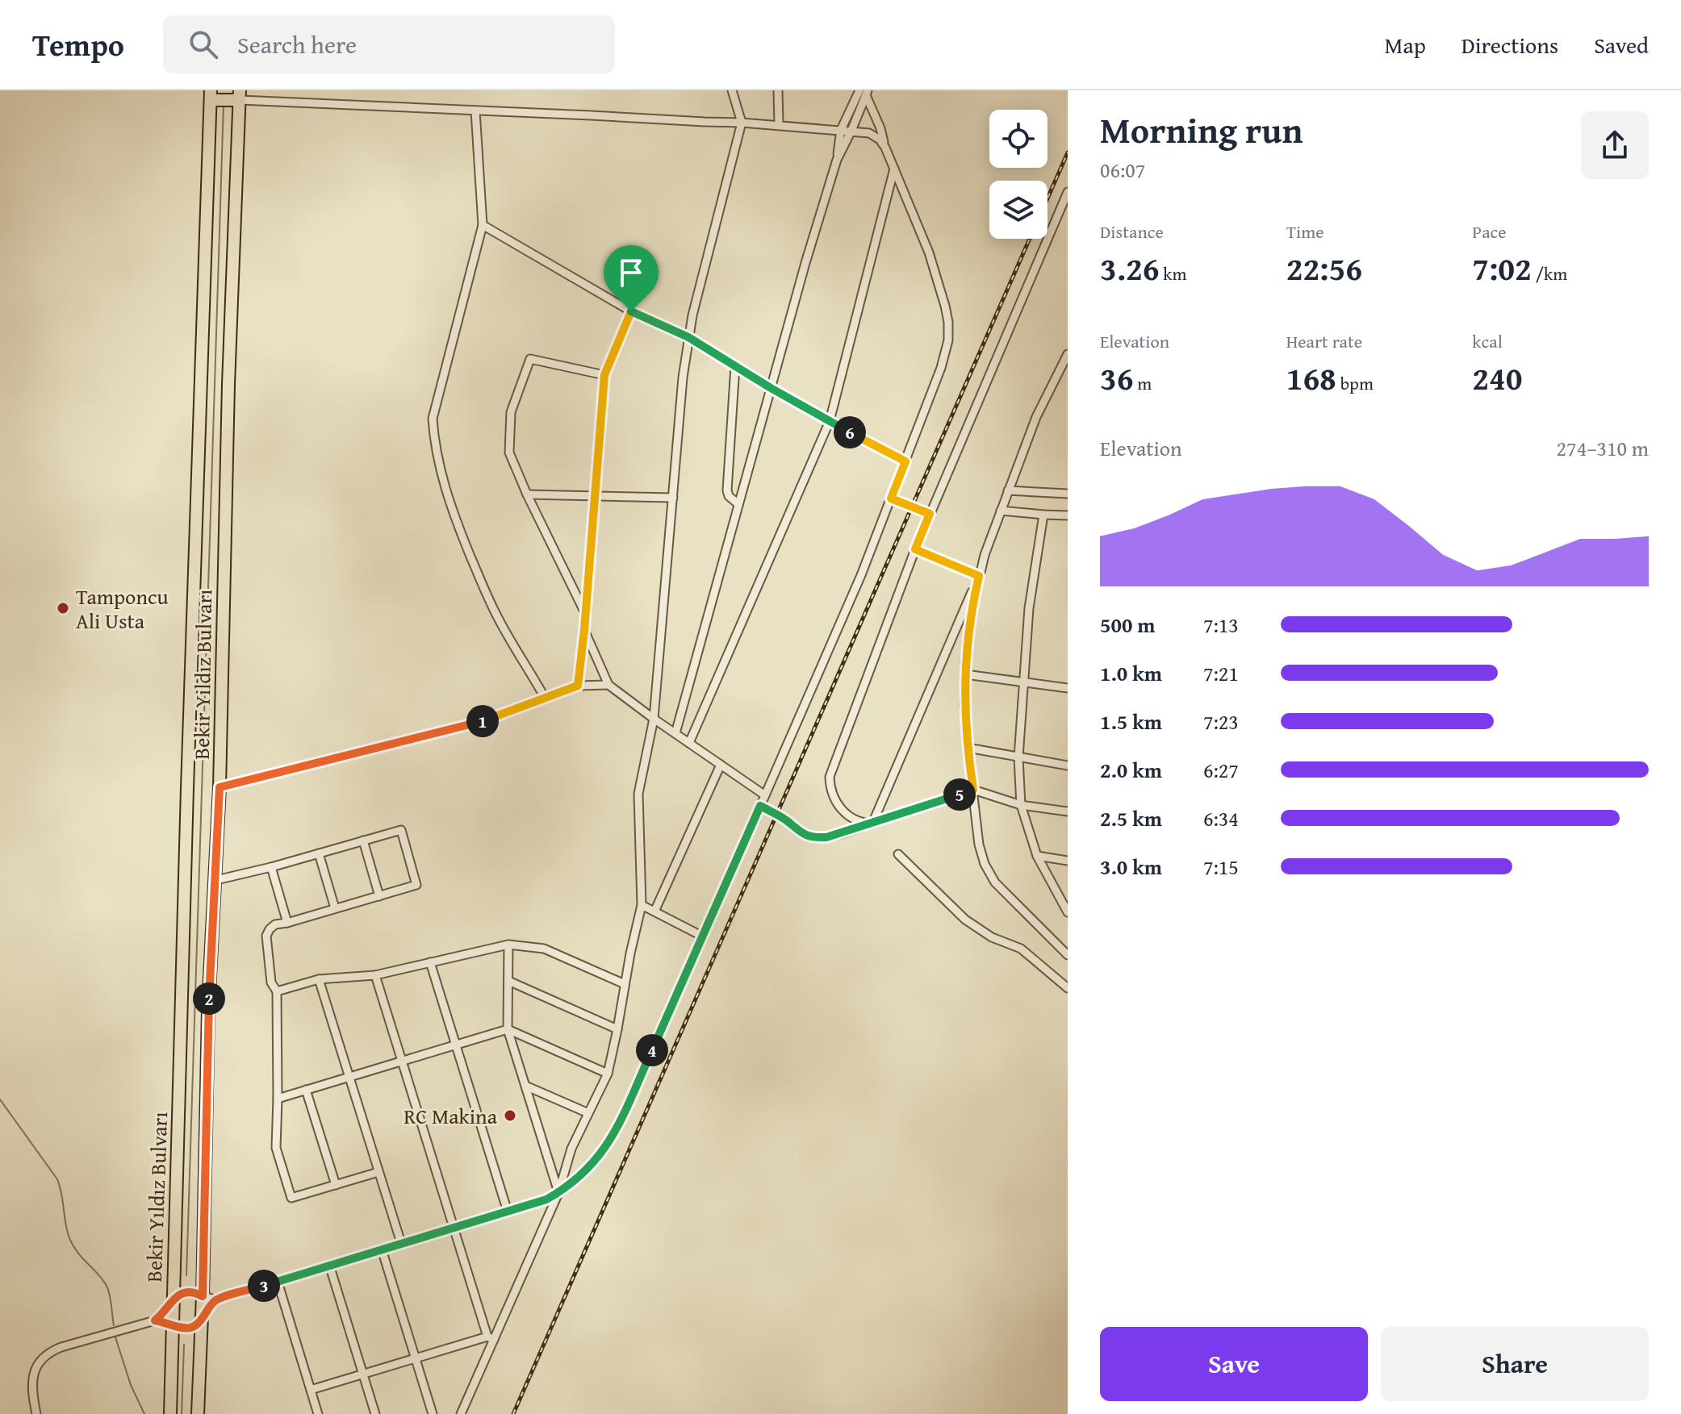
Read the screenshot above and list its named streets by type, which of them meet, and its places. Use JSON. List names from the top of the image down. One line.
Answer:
{"streets":{"main road":["Bekir Yıldız Bulvarı"]},"places":["Tamponcu Ali Usta","RC Makina"],"page":{"header":"Tempo","search":"Search here","nav":["Map","Directions","Saved"],"heading":["Morning run","06:07"],"stats":[["Distance","3.26 km"],["Time","22:56"],["Pace","7:02 /km"],["Elevation","36 m"],["Heart rate","168 bpm"],["kcal","240"]],"pins":["6","1","5","2","4","3"],"chart":["Elevation","274–310 m"],"list":[{"name":"500 m","note":"7:13"},{"name":"1.0 km","note":"7:21"},{"name":"1.5 km","note":"7:23"},{"name":"2.0 km","note":"6:27"},{"name":"2.5 km","note":"6:34"},{"name":"3.0 km","note":"7:15"}],"buttons":["Save","Share"]}}
